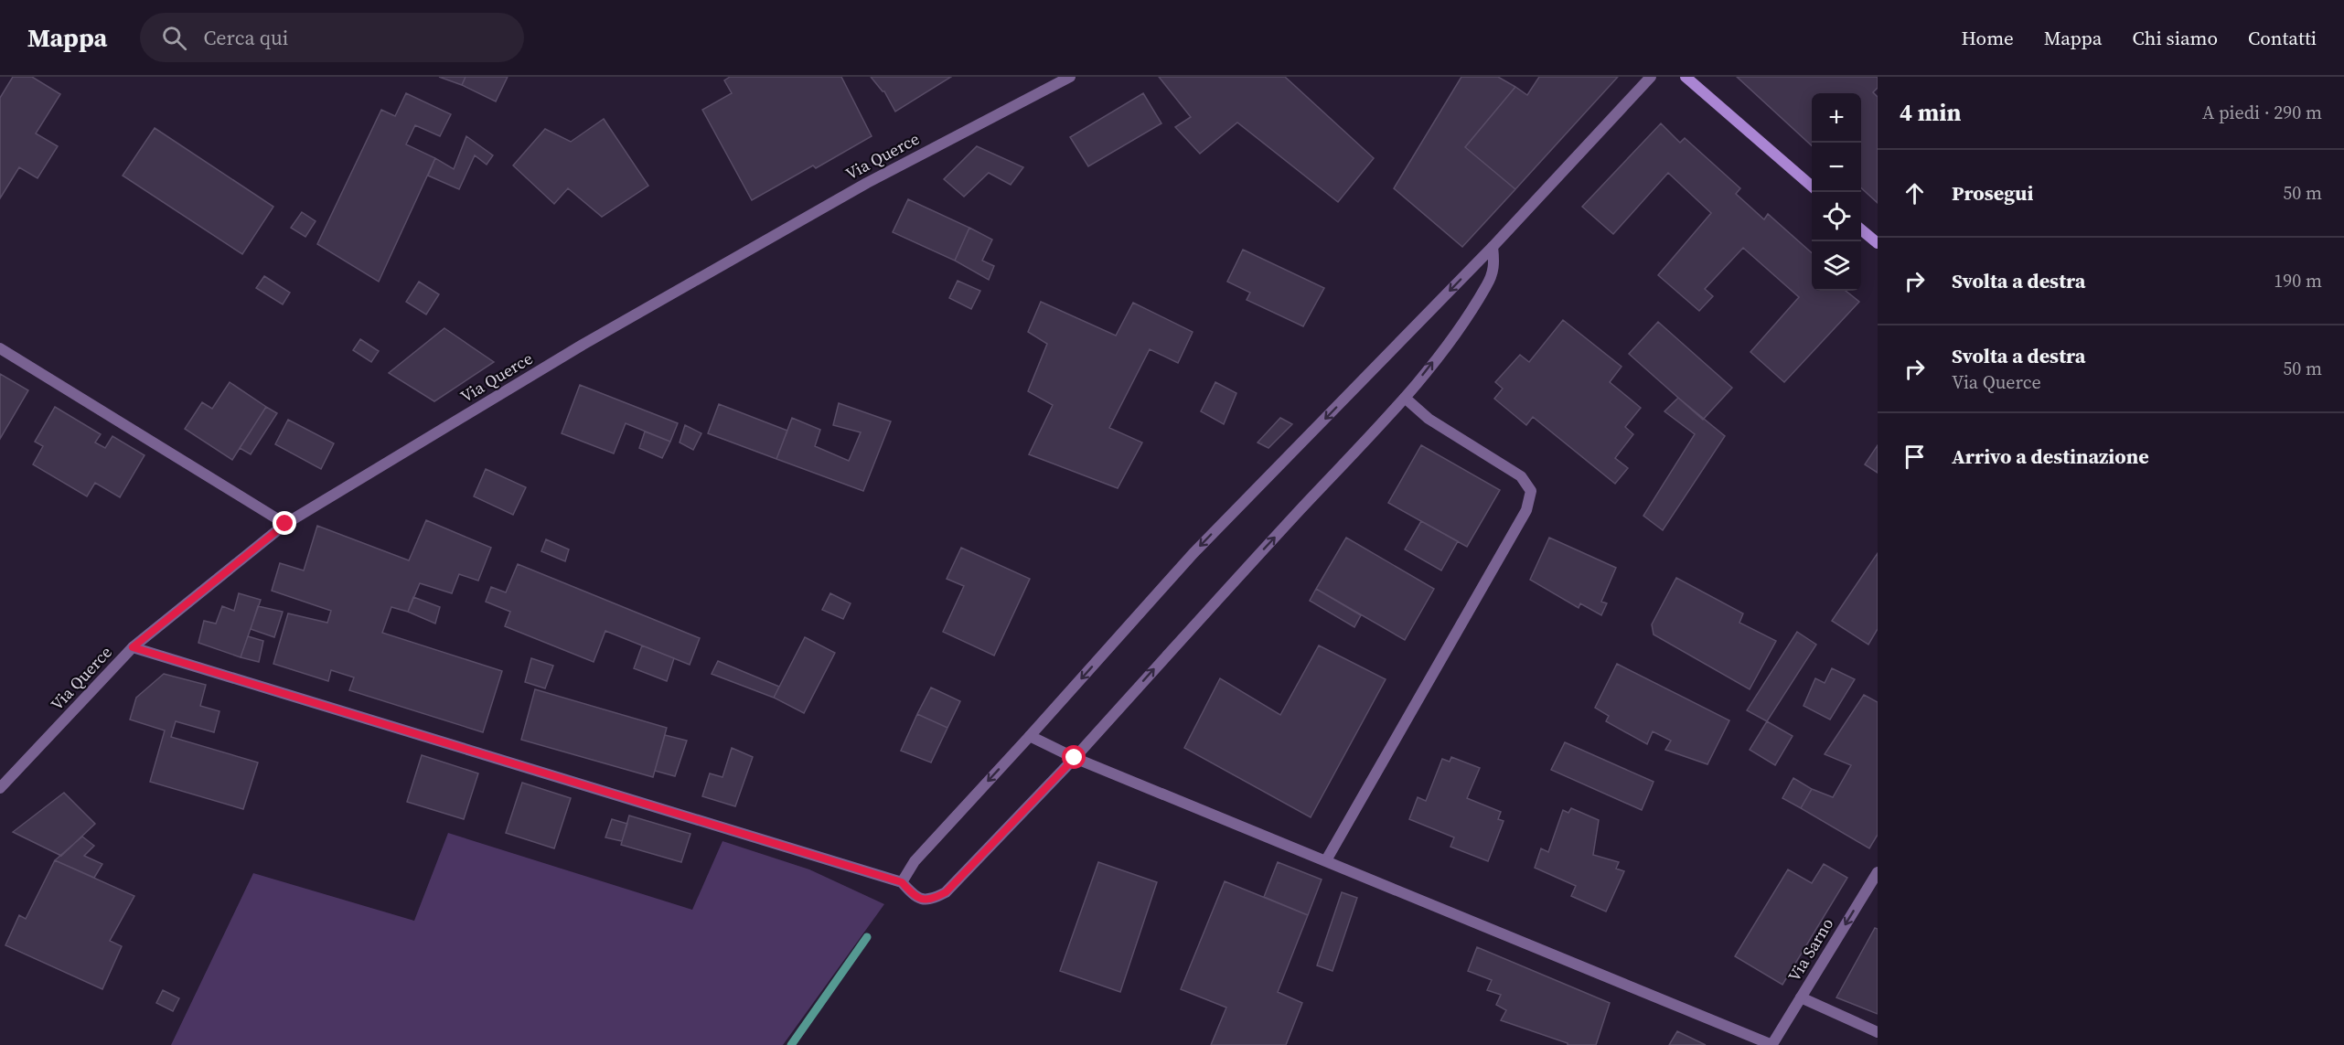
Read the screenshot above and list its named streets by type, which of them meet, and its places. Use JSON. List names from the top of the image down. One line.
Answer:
{"streets":{"street":["Via Querce","Via Sarno"]},"one_way":["Via Sarno"],"page":{"header":"Mappa","search":"Cerca qui","nav":["Home","Mappa","Chi siamo","Contatti"],"heading":["4 min","A piedi · 290 m"],"map_buttons":["+","−"],"list":[["Prosegui","50 m"],["Svolta a destra","190 m"],["Svolta a destra","Via Querce","50 m"],"Arrivo a destinazione"]}}
